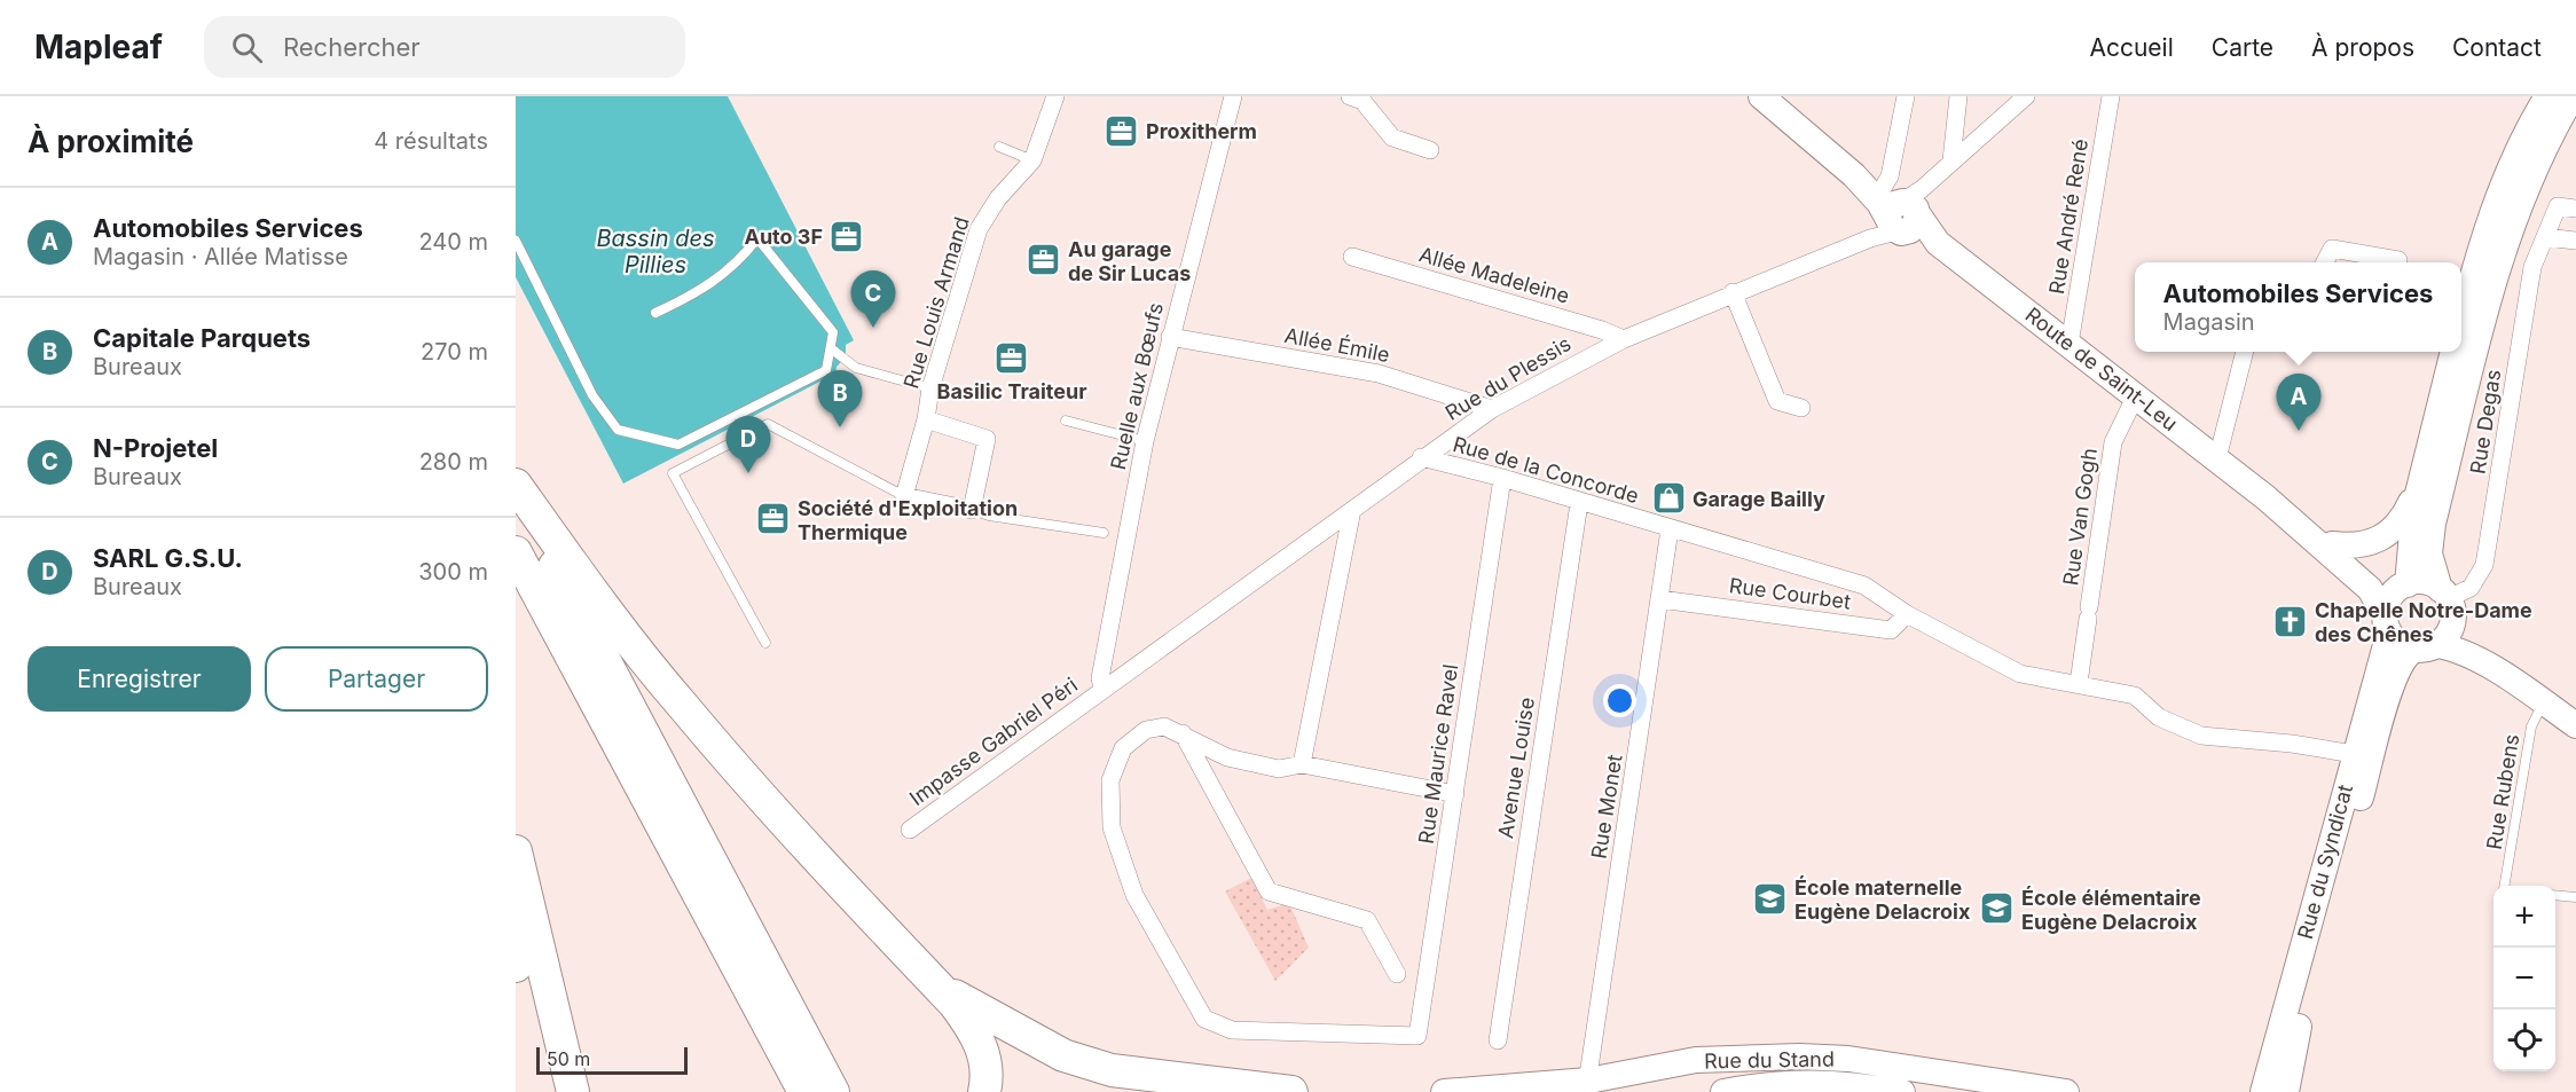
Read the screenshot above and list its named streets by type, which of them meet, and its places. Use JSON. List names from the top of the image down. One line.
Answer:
{"streets":{"street":["Rue André René","Allée Madeleine","Rue Louis Armand","Allée Émile","Route de Saint-Leu","Rue du Plessis","Ruelle aux Bœufs","Rue Degas","Rue de la Concorde","Rue Van Gogh","Rue Courbet","Impasse Gabriel Péri","Rue Maurice Ravel","Avenue Louise","Rue Monet","Rue du Syndicat","Rue du Stand"],"lane":["Rue Rubens"]},"crossings":[["Rue André René","Route de Saint-Leu"],["Allée Madeleine","Rue du Plessis"],["Allée Émile","Rue du Plessis"],["Allée Émile","Ruelle aux Bœufs"],["Route de Saint-Leu","Rue du Plessis"],["Route de Saint-Leu","Rue Degas"],["Route de Saint-Leu","Rue Van Gogh"],["Route de Saint-Leu","Rue du Syndicat"],["Rue du Plessis","Ruelle aux Bœufs"],["Rue du Plessis","Rue de la Concorde"],["Rue du Plessis","Impasse Gabriel Péri"],["Ruelle aux Bœufs","Impasse Gabriel Péri"],["Rue Degas","Rue du Syndicat"],["Rue de la Concorde","Rue Van Gogh"],["Rue de la Concorde","Rue Courbet"],["Rue de la Concorde","Rue Maurice Ravel"],["Rue de la Concorde","Avenue Louise"],["Rue de la Concorde","Rue Monet"],["Rue de la Concorde","Rue du Syndicat"],["Rue Courbet","Rue Monet"],["Rue Monet","Rue du Stand"]],"water":["Bassin des Pillies"],"places":{"office":["Proxitherm","Auto 3F","Au garage de Sir Lucas","Basilic Traiteur","Société d'Exploitation Thermique"],"shop":["Garage Bailly"],"church":["Chapelle Notre-Dame des Chênes"],"school or university":["École maternelle Eugène Delacroix","École élémentaire Eugène Delacroix"]},"scale_bar":"50 m","page":{"header":"Mapleaf","search":"Rechercher","nav":["Accueil","Carte","À propos","Contact"],"heading":["À proximité","4 résultats"],"list":[{"mark":"A","name":"Automobiles Services","note":"Magasin · Allée Matisse","value":"240 m"},{"mark":"B","name":"Capitale Parquets","note":"Bureaux","value":"270 m"},{"mark":"C","name":"N-Projetel","note":"Bureaux","value":"280 m"},{"mark":"D","name":"SARL G.S.U.","note":"Bureaux","value":"300 m"}],"popup":["Automobiles Services","Magasin"],"pins":["C","B","A","D"],"buttons":["Enregistrer","Partager"],"map_buttons":["+","−"],"scale":"50 m"}}
